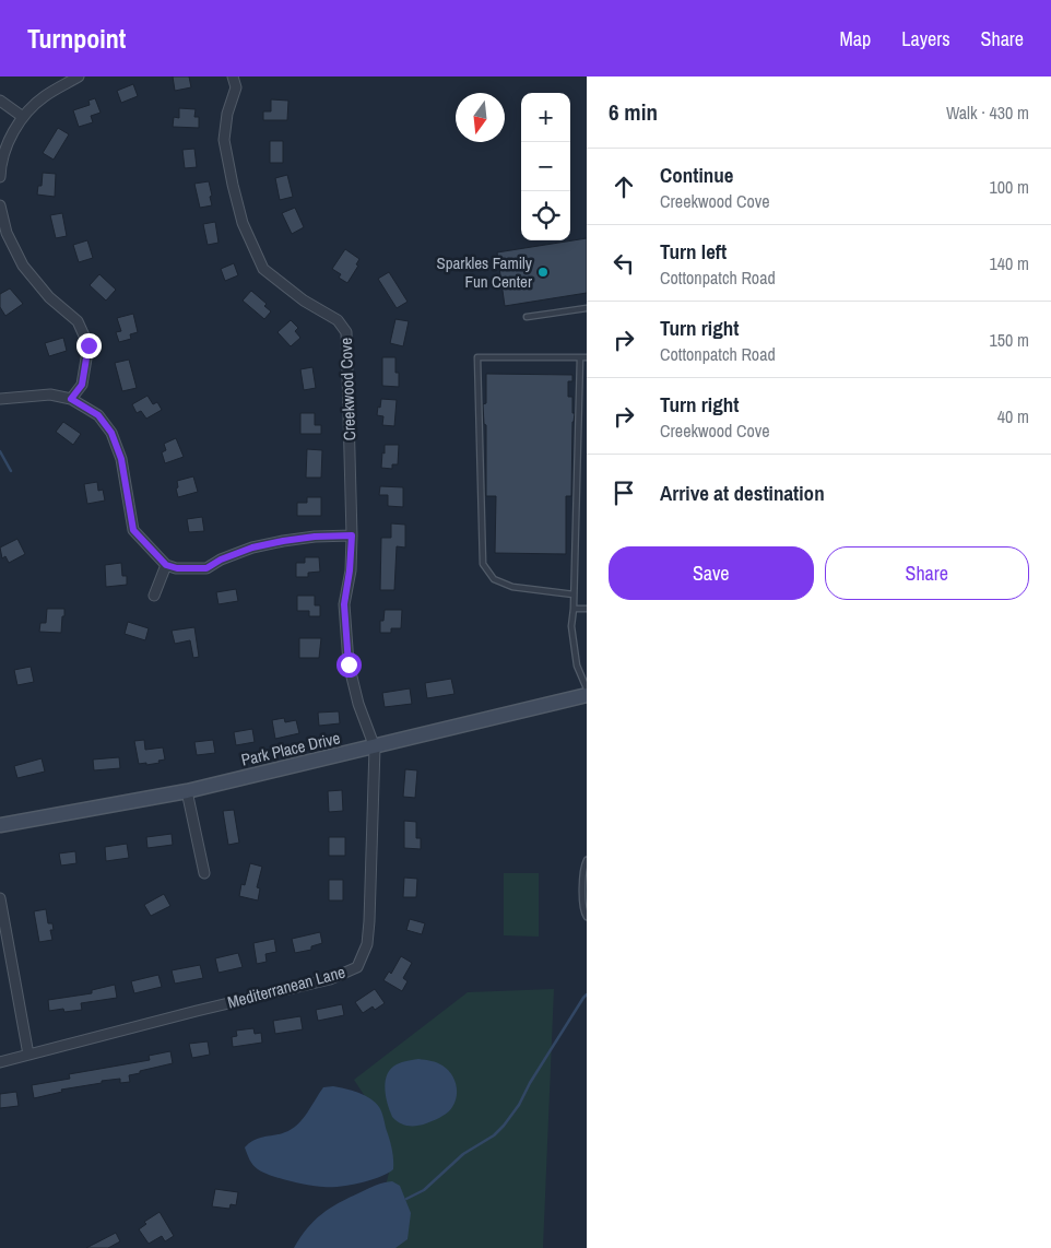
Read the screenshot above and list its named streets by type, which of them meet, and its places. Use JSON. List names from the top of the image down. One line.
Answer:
{"streets":{"street":["Creekwood Cove","Park Place Drive","Mediterranean Lane"]},"crossings":[["Creekwood Cove","Park Place Drive"],["Creekwood Cove","Mediterranean Lane"],["Park Place Drive","Mediterranean Lane"]],"places":["Sparkles Family Fun Center"],"north":"bottom","page":{"header":"Turnpoint","nav":["Map","Layers","Share"],"heading":["6 min","Walk · 430 m"],"map_buttons":["+","−"],"list":[["Continue","Creekwood Cove","100 m"],["Turn left","Cottonpatch Road","140 m"],["Turn right","Cottonpatch Road","150 m"],["Turn right","Creekwood Cove","40 m"],"Arrive at destination"],"buttons":["Save","Share"]}}
